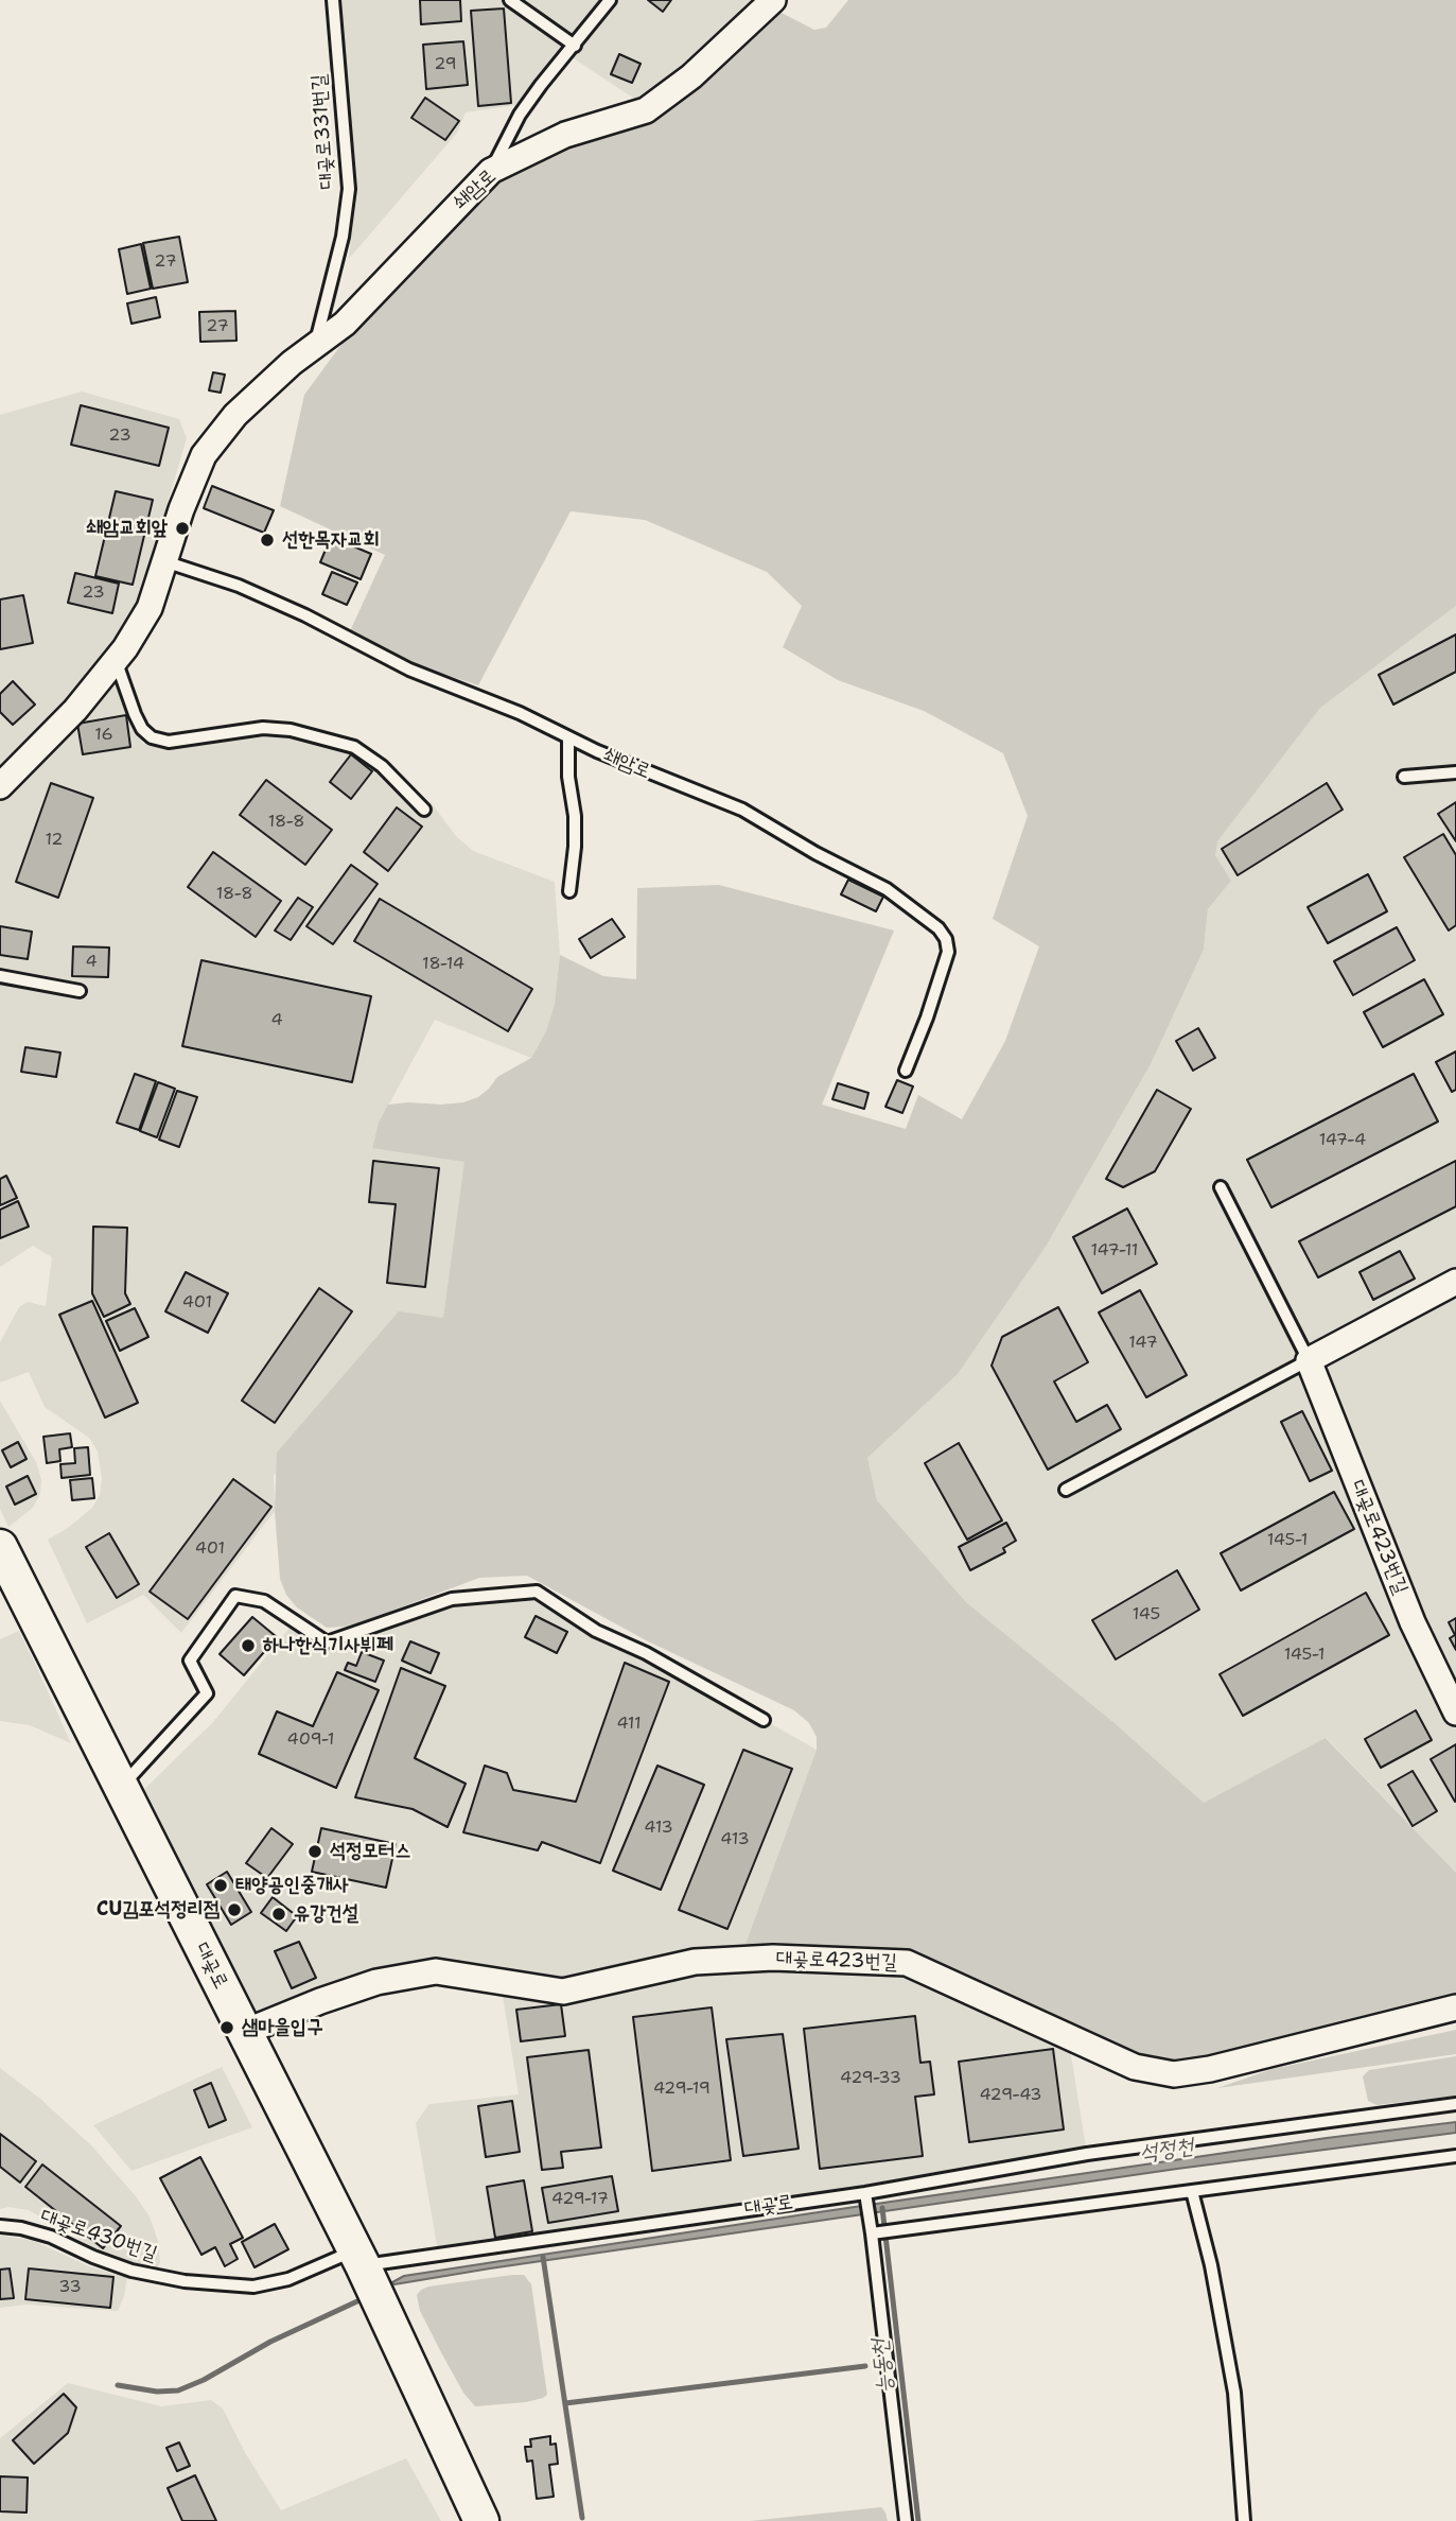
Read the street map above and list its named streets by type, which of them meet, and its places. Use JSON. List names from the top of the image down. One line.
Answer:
{"streets":{"street":["쇄암로","대곶로423번길","대곶로"],"lane":["대곶로331번길","대곶로430번길"]},"crossings":[["대곶로331번길","쇄암로"],["대곶로423번길","대곶로"],["대곶로","대곶로430번길"]],"water":["석정천","능동천"],"places":["쇄암교회앞","선한목자교회","하나한식기사뷔페","석정모터스","태양공인중개사","CU김포석정리점","유강건설","샘마을입구"],"house_numbers":["29","27","27","23","23","16","18-8","12","18-8","4","18-14","4","147-4","147-11","401","147","145-1","401","145","145-1","411","409-1","413","413","429-33","429-19","429-43","429-17","33"]}
